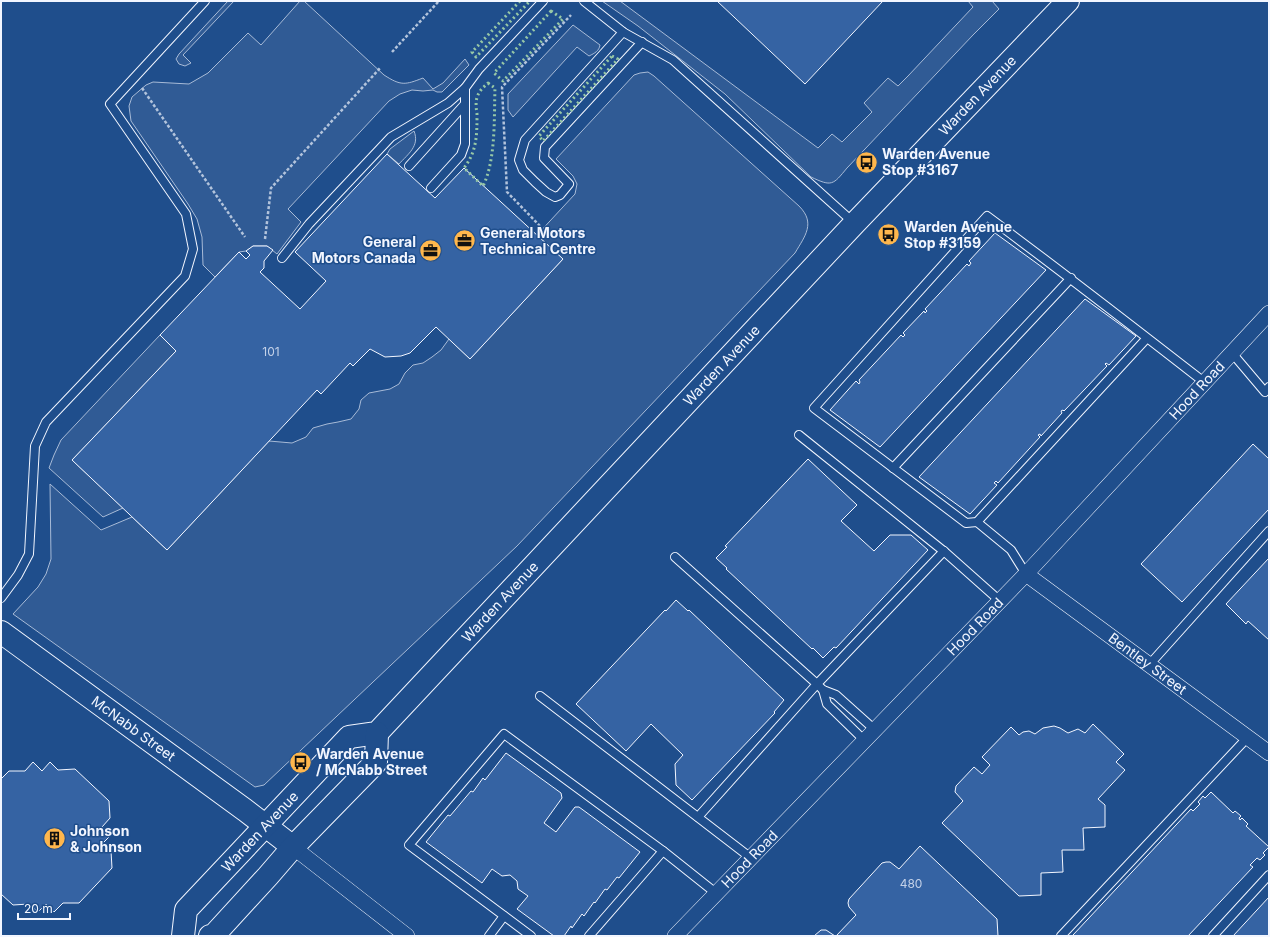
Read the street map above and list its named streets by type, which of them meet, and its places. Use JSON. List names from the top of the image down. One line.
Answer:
{"streets":{"main road":["Warden Avenue","McNabb Street"],"street":["Hood Road","Bentley Street"]},"crossings":[["Warden Avenue","McNabb Street"],["Hood Road","Bentley Street"]],"places":{"bus stop":["Warden Avenue Stop #3167","Warden Avenue Stop #3159","Warden Avenue / McNabb Street"],"office":["General Motors Technical Centre","General Motors Canada"],"building":["Johnson & Johnson"]},"house_numbers":["101","480"],"scale_bar":"20 m"}
